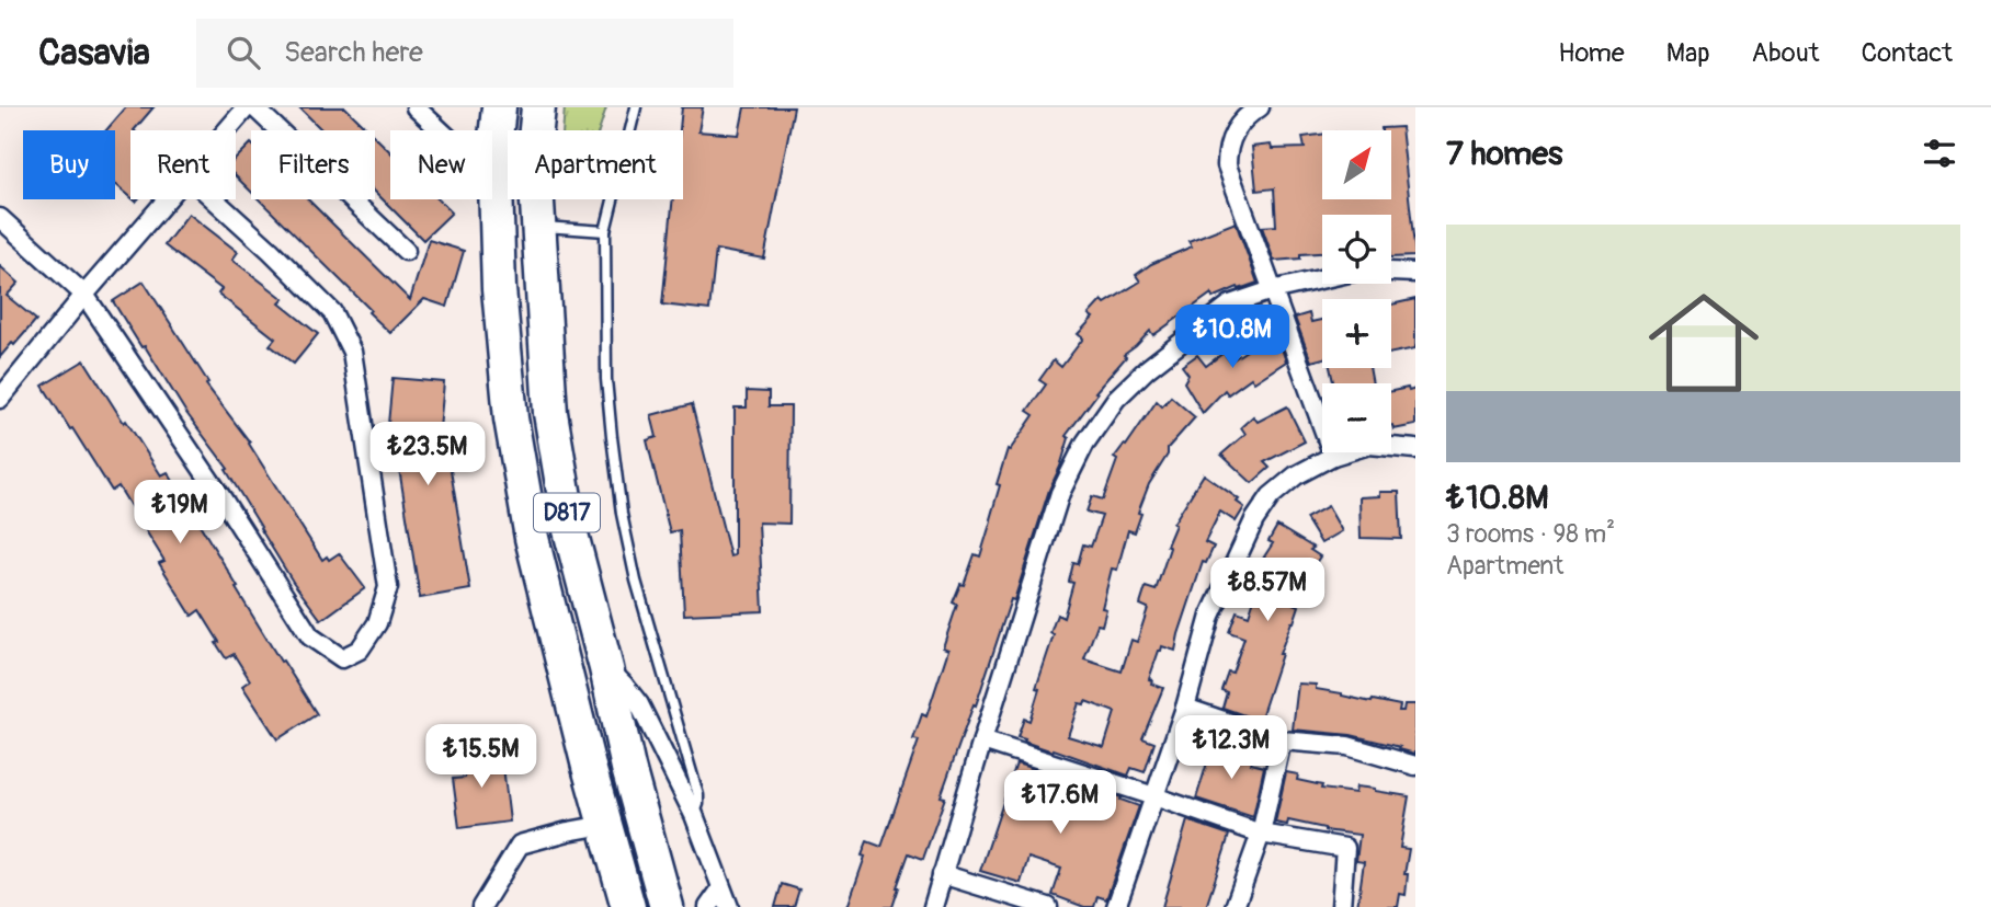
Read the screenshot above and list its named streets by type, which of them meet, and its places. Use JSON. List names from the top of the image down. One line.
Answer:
{"streets":{"highway":["D817"]},"north":"top right","page":{"header":"Casavia","search":"Search here","nav":["Home","Map","About","Contact"],"heading":"7 homes","map_buttons":["+","−"],"chip":["Buy","Rent","Filters","New","Apartment"],"list":[{"name":"₺10.8M","note":"3 rooms · 98 m² · Apartment"}],"price":["₺10.8M","₺23.5M","₺19M","₺8.57M","₺12.3M","₺15.5M","₺17.6M"]}}
